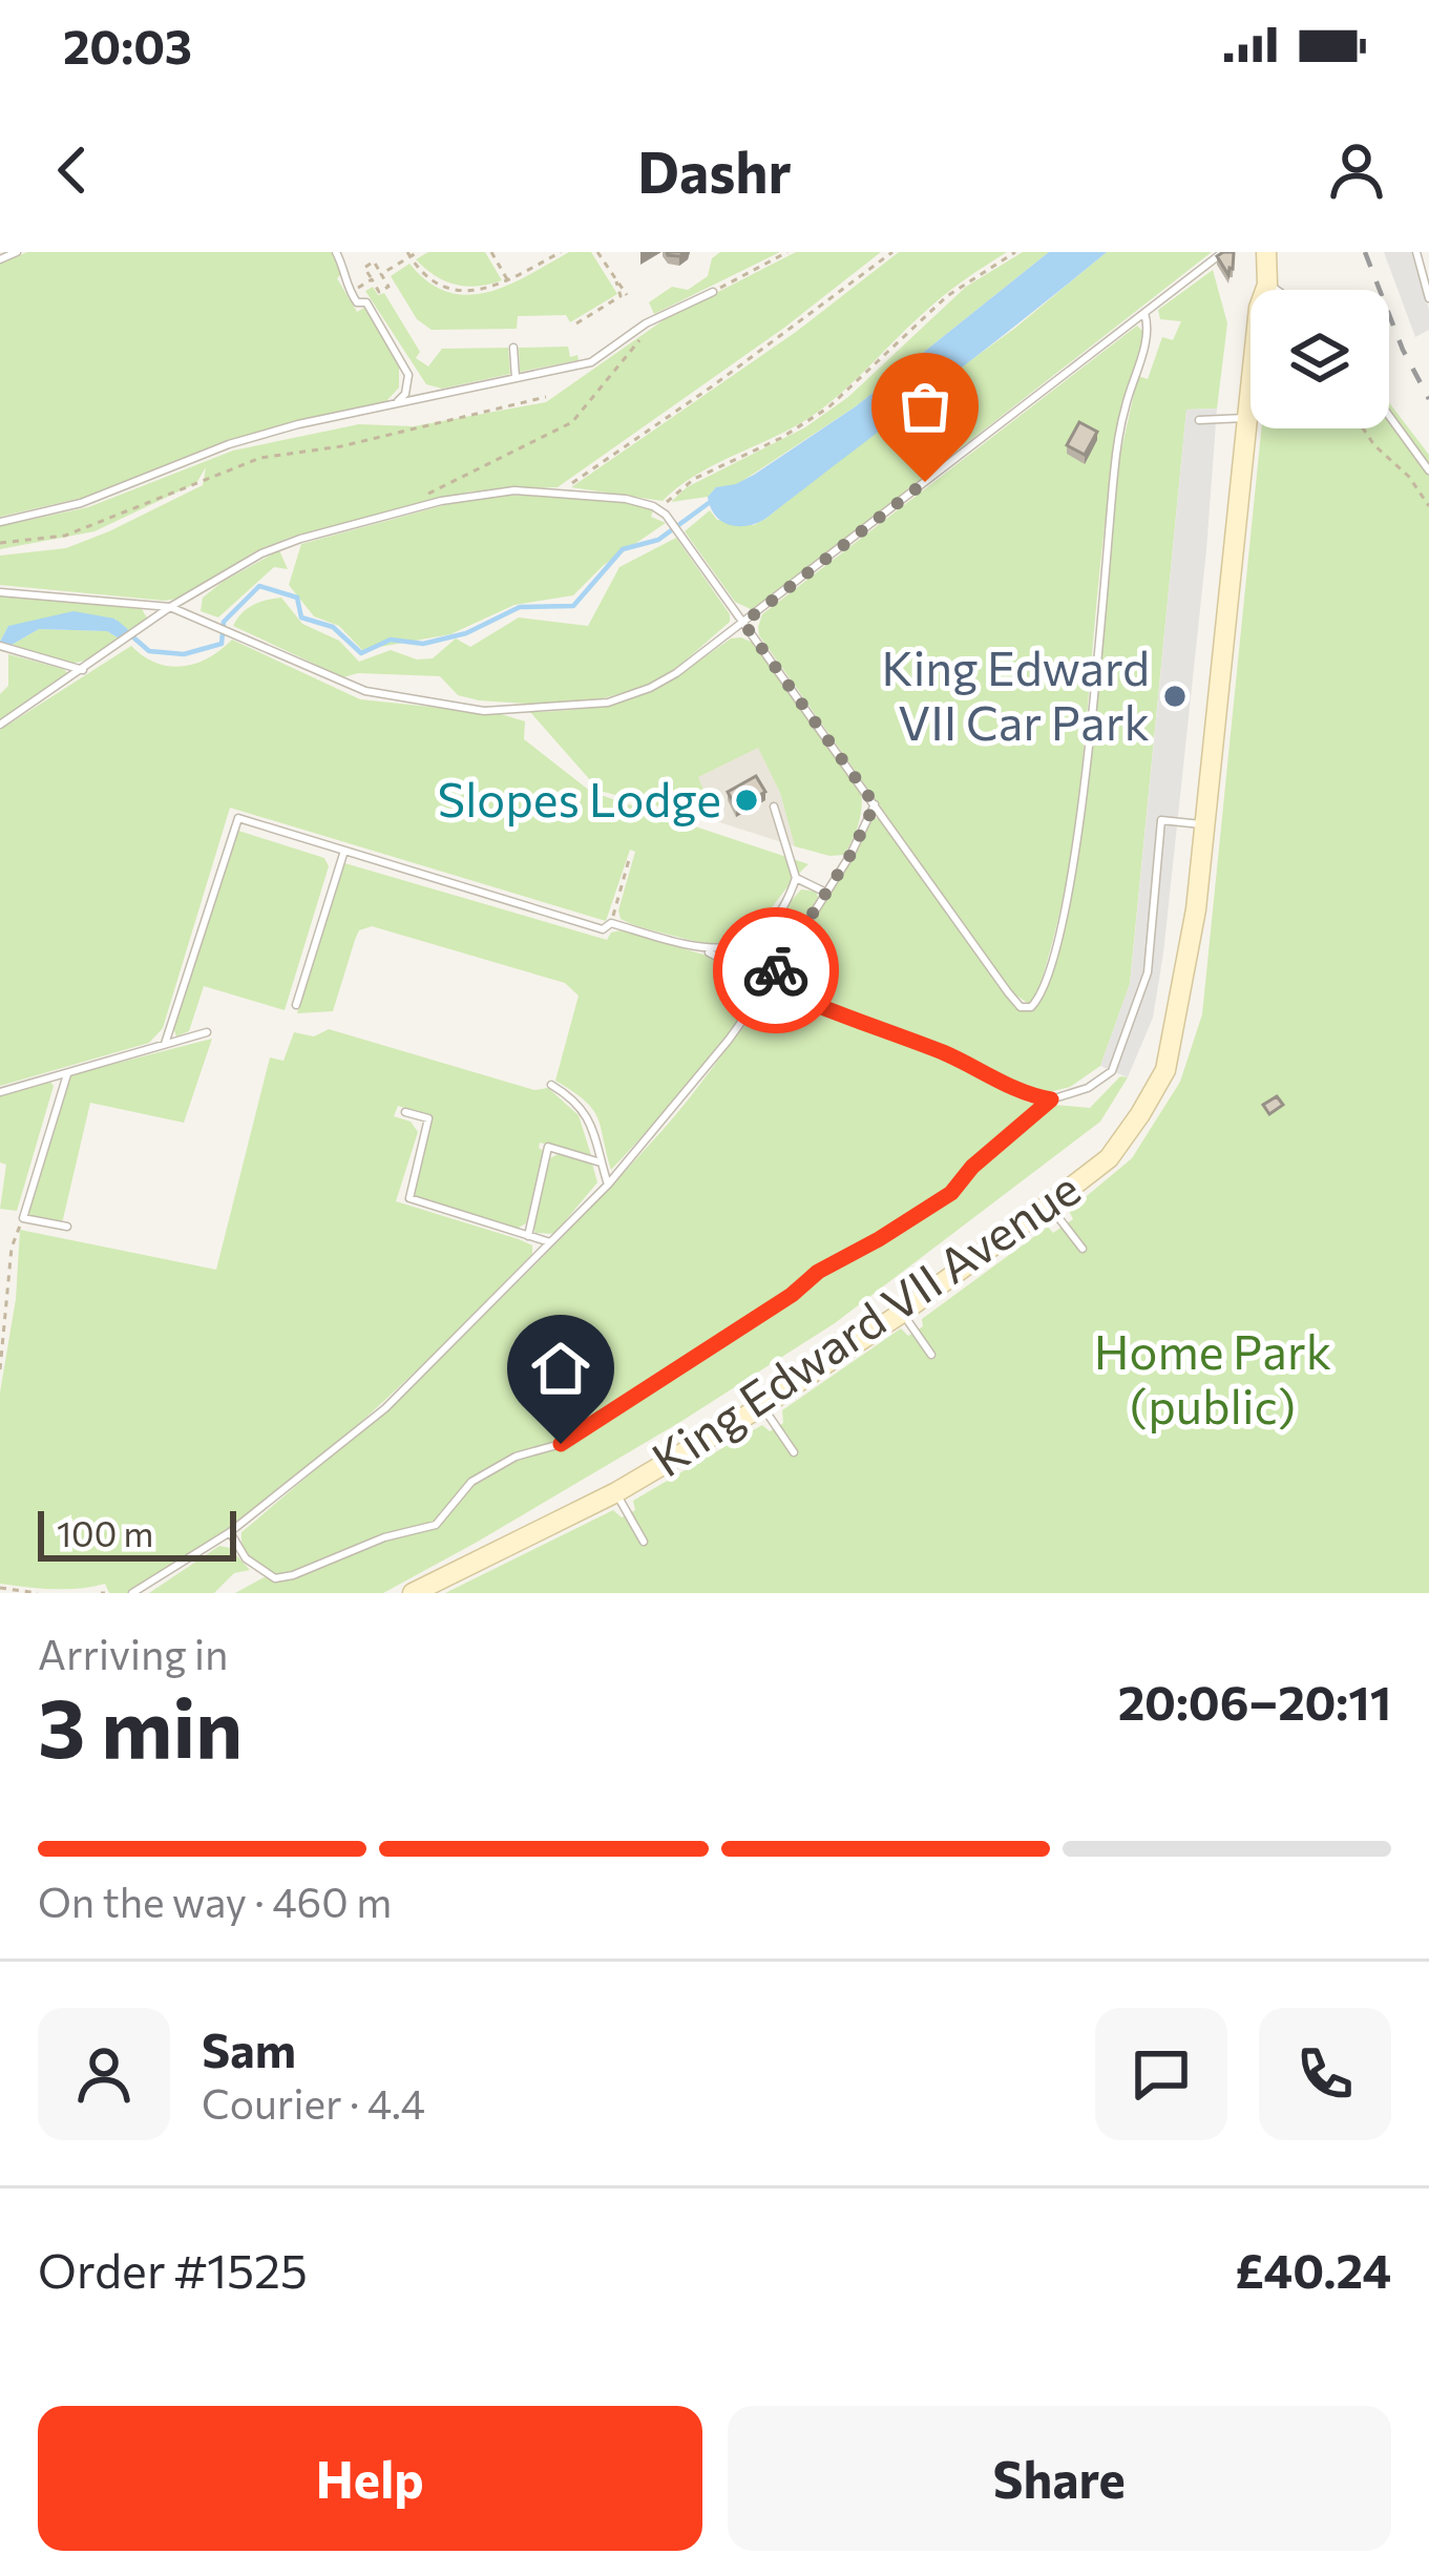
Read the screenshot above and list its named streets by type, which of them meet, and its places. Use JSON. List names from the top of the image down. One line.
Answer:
{"streets":{"main road":["King Edward VII Avenue"]},"parks":["Home Park (public)"],"places":["King Edward VII Car Park","Slopes Lodge"],"scale_bar":"100 m","page":{"status":"20:03","header":"Dashr","scale":"100 m","heading":["3 min","Arriving in","20:06–20:11"],"panel":["Sam","Courier · 4.4","Order #1525","£40.24"],"bar":"On the way · 460 m","buttons":["Help","Share"]}}
